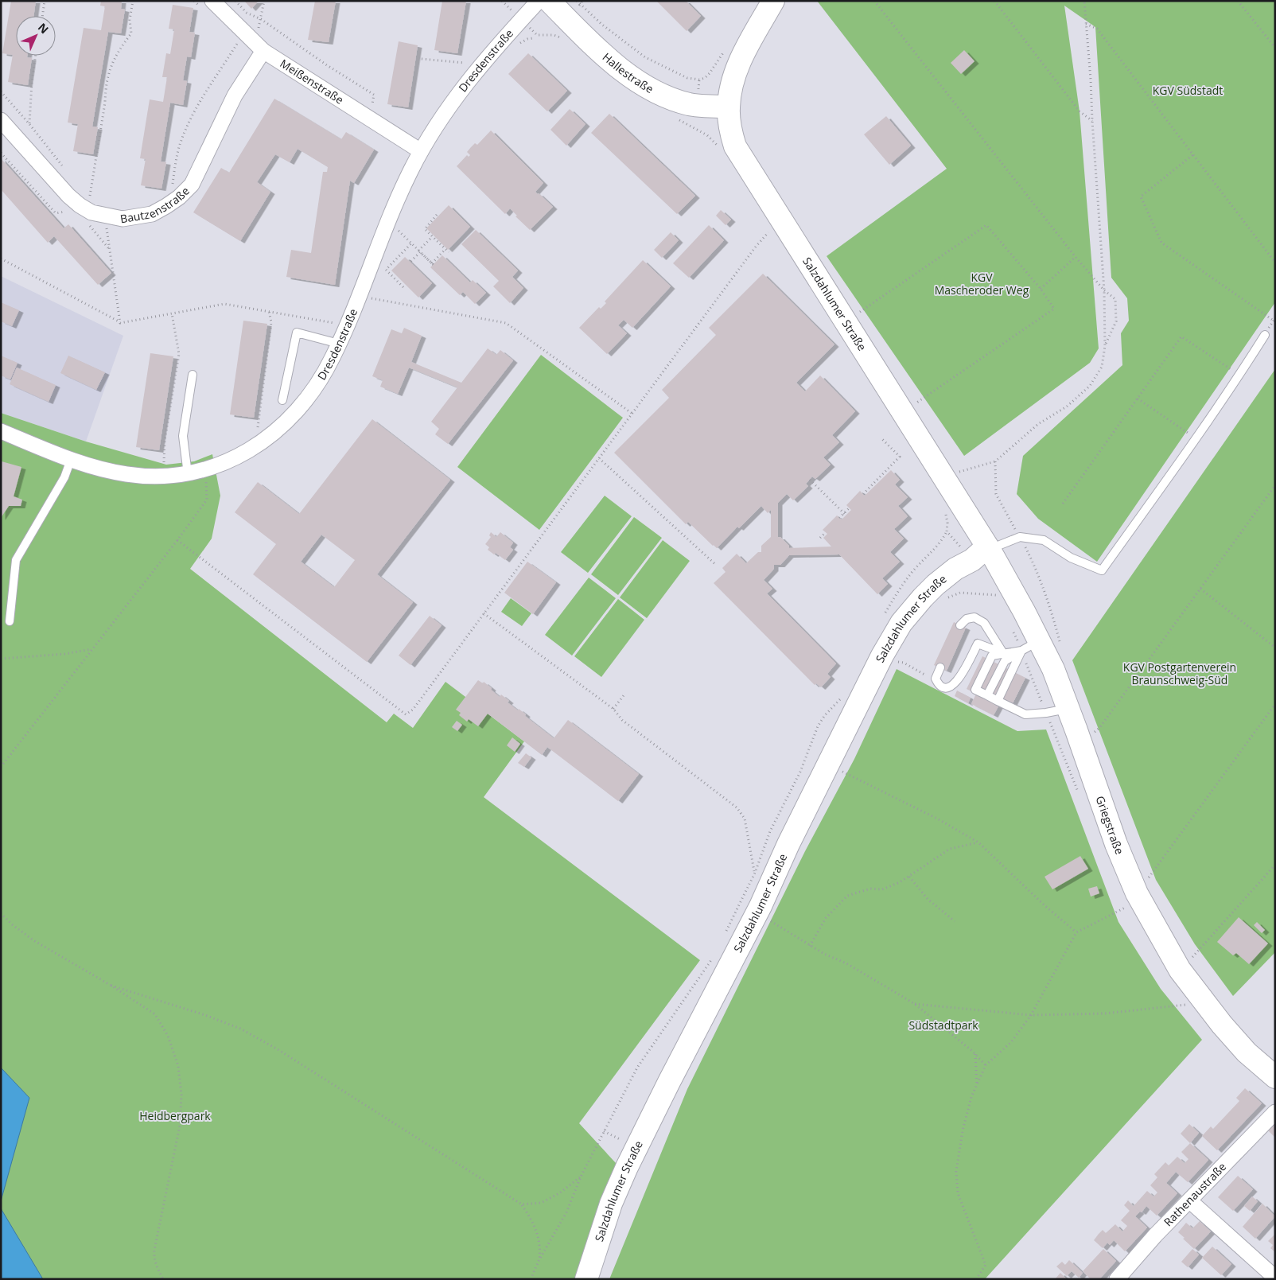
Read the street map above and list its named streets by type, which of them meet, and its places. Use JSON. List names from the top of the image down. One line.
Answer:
{"streets":{"main road":["Hallestraße","Salzdahlumer Straße","Griegstraße"],"street":["Dresdenstraße","Meißenstraße","Bautzenstraße","Rathenaustraße"]},"crossings":[["Dresdenstraße","Meißenstraße"],["Hallestraße","Salzdahlumer Straße"],["Meißenstraße","Bautzenstraße"],["Salzdahlumer Straße","Griegstraße"]],"parks":["KGV Südstadt","KGV Mascheroder Weg","KGV Postgartenverein Braunschweig-Süd","Südstadtpark","Heidbergpark"],"north":"top right"}
